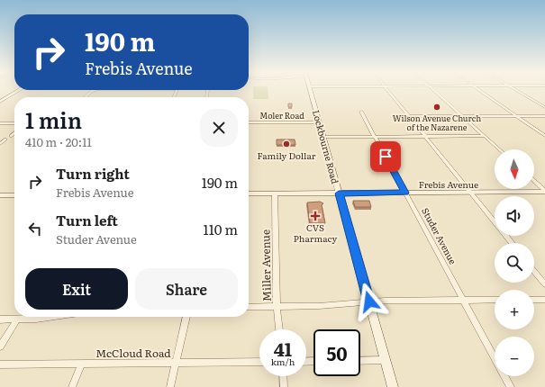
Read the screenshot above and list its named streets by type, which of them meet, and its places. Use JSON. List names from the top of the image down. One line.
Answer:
{"streets":{"main road":["Lockbourne Road","Frebis Avenue"],"street":["Moler Road","Studer Avenue","Miller Avenue","McCloud Road"]},"crossings":[["Moler Road","Lockbourne Road"],["Lockbourne Road","Frebis Avenue"],["Frebis Avenue","Studer Avenue"],["Frebis Avenue","Miller Avenue"]],"places":{"other":["Wilson Avenue Church of the Nazarene","Family Dollar"],"health":["CVS Pharmacy"]},"north":"bottom","page":{"turn":["190 m","Frebis Avenue"],"heading":["1 min","410 m · 20:11"],"map_buttons":["+","−"],"list":[{"name":"Turn right","note":"Frebis Avenue","value":"190 m"},{"name":"Turn left","note":"Studer Avenue","value":"110 m"}],"buttons":["Exit","Share"],"speed":"41 km/h","limit":"50"}}
